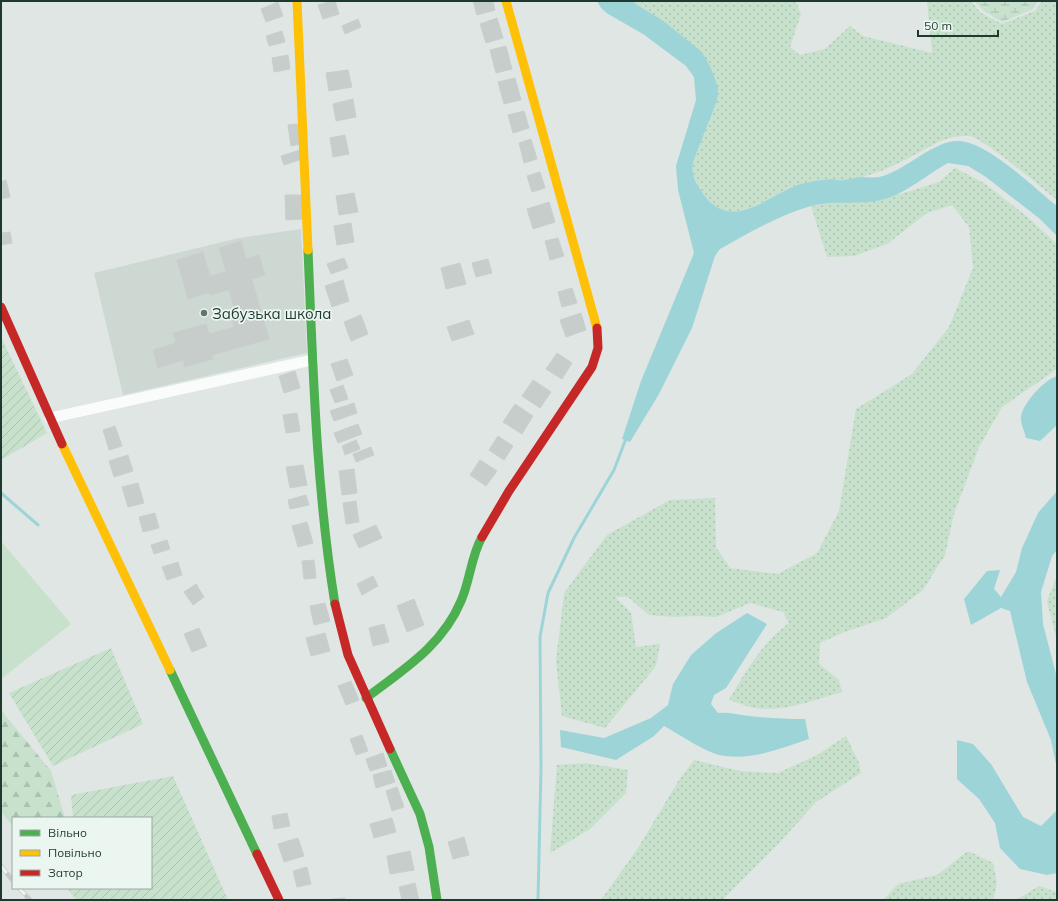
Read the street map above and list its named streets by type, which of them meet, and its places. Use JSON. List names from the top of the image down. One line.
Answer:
{"places":["Забузька школа"],"legend":["Вільно","Повільно","Затор"],"scale_bar":"50 m"}
